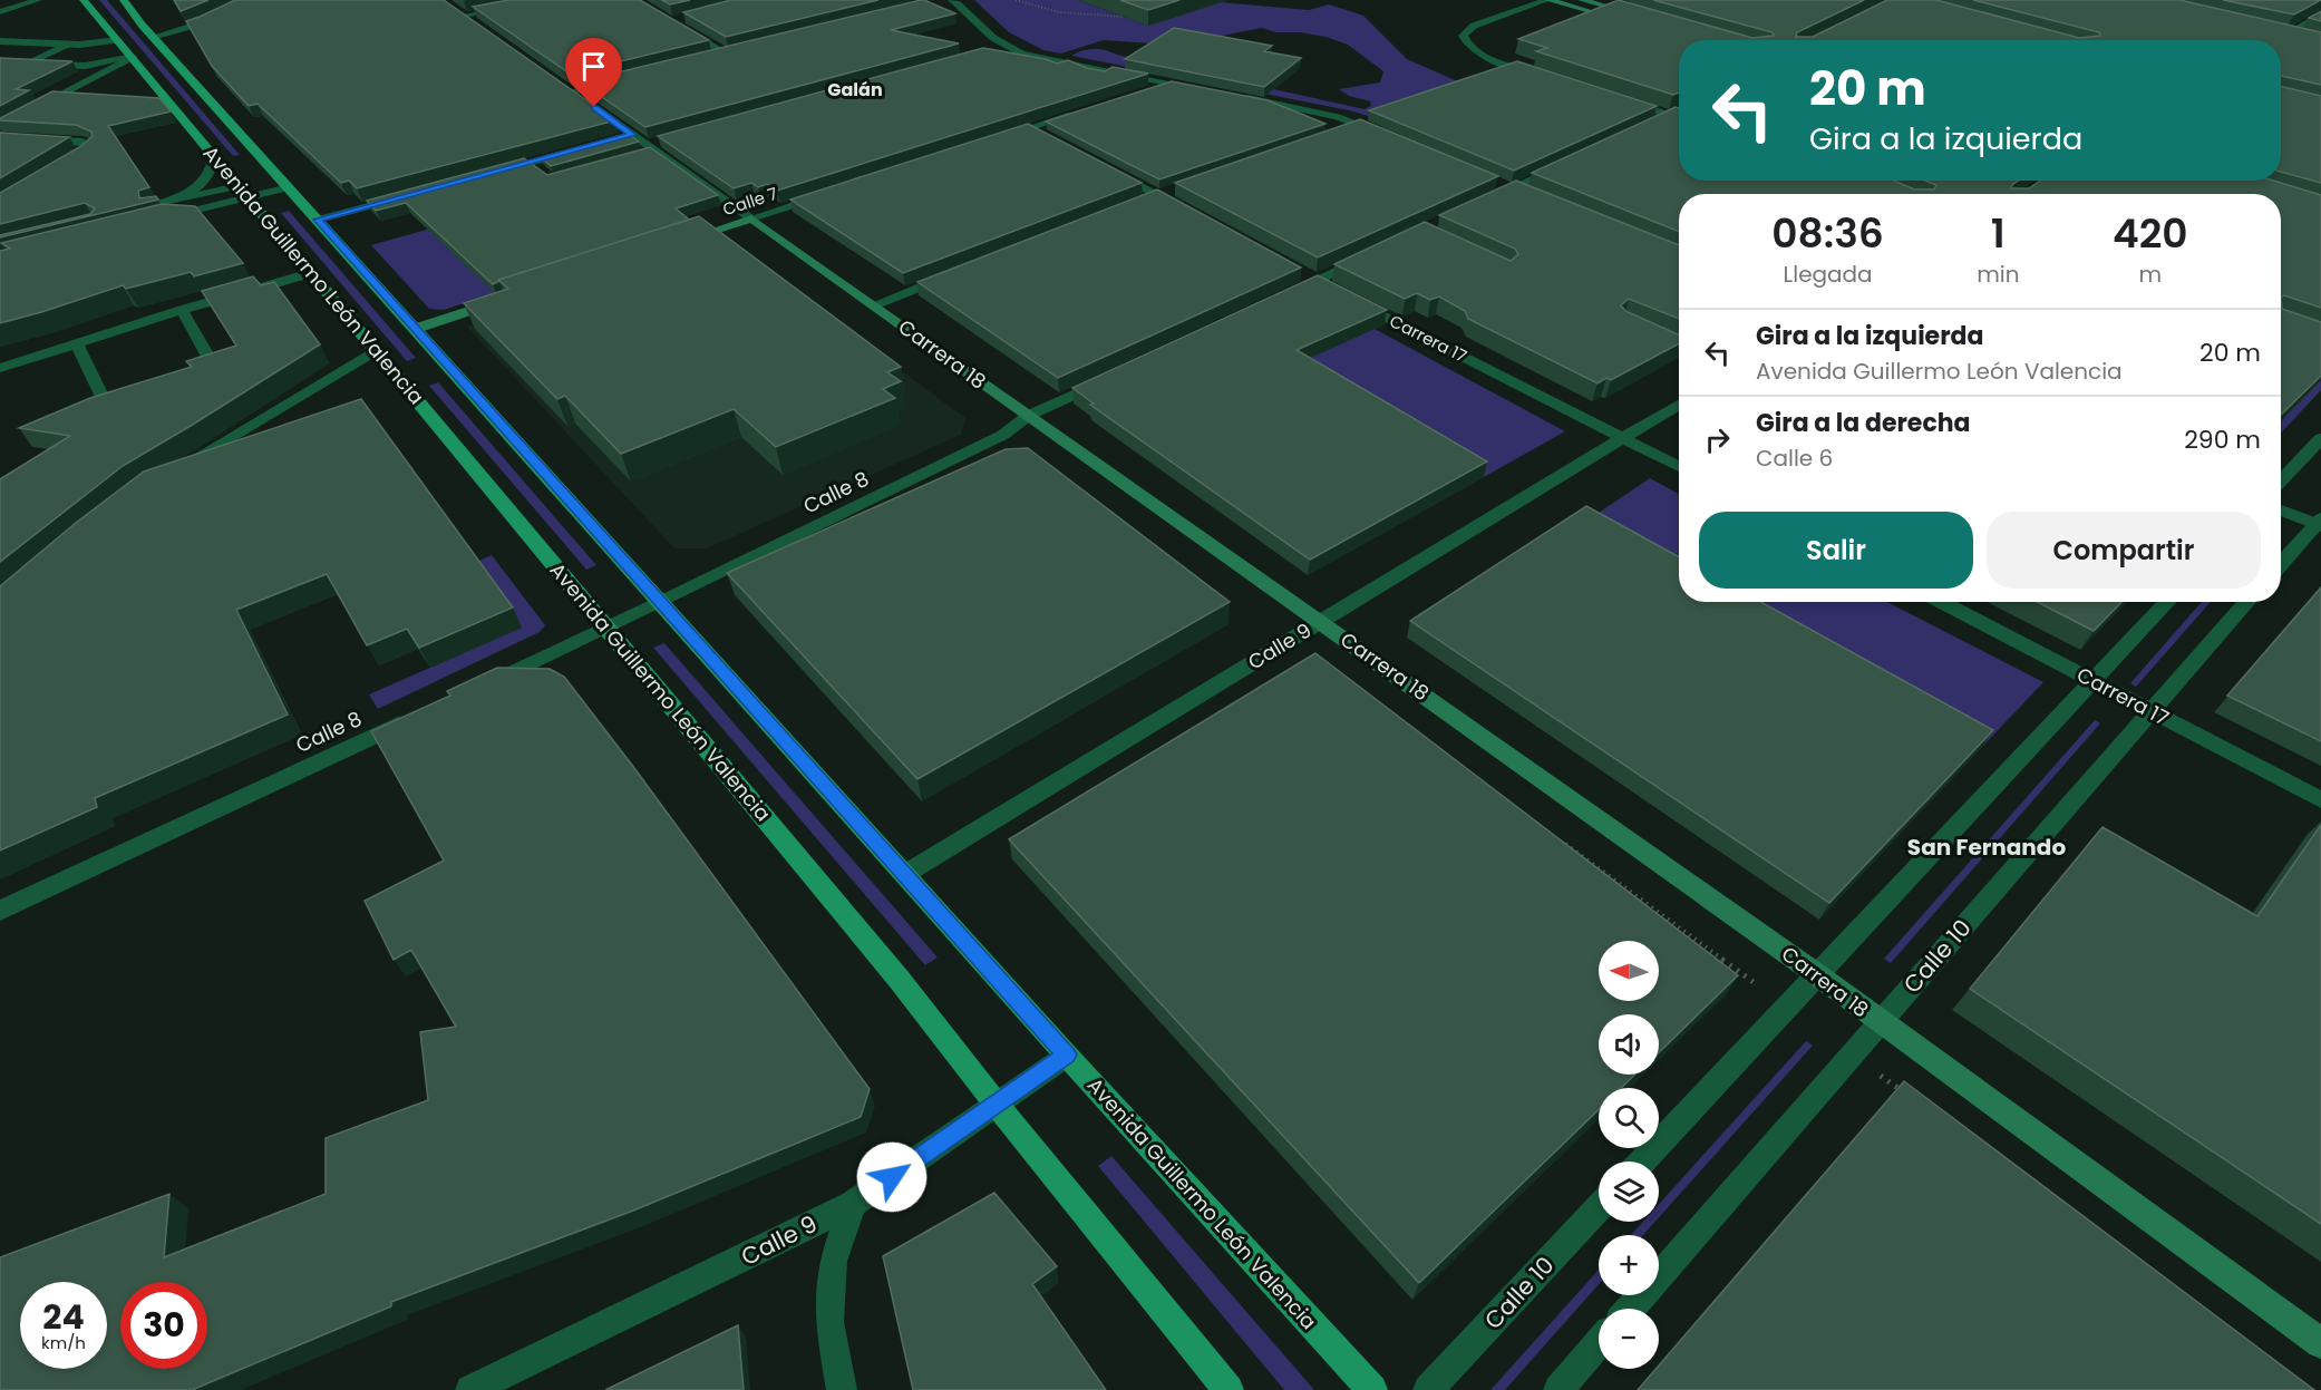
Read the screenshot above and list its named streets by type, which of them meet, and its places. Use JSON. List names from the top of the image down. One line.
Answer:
{"streets":{"main road":["Calle 7","Avenida Guillermo León Valencia","Carrera 18"],"street":["Carrera 17","Calle 8","Calle 9","Calle 10"]},"crossings":[["Calle 7","Carrera 18"],["Avenida Guillermo León Valencia","Calle 8"],["Avenida Guillermo León Valencia","Calle 9"],["Carrera 17","Calle 9"],["Carrera 17","Calle 10"],["Carrera 18","Calle 8"],["Carrera 18","Calle 9"],["Carrera 18","Calle 10"]],"districts":["Galán","San Fernando"],"north":"left","page":{"turn":["20 m","Gira a la izquierda"],"eta":["08:36","Llegada","1","min","420","m"],"list":[{"name":"Gira a la izquierda","note":"Avenida Guillermo León Valencia","value":"20 m"},{"name":"Gira a la derecha","note":"Calle 6","value":"290 m"}],"buttons":["Salir","Compartir"],"map_buttons":["+","−"],"speed":"24 km/h","limit":"30"}}
